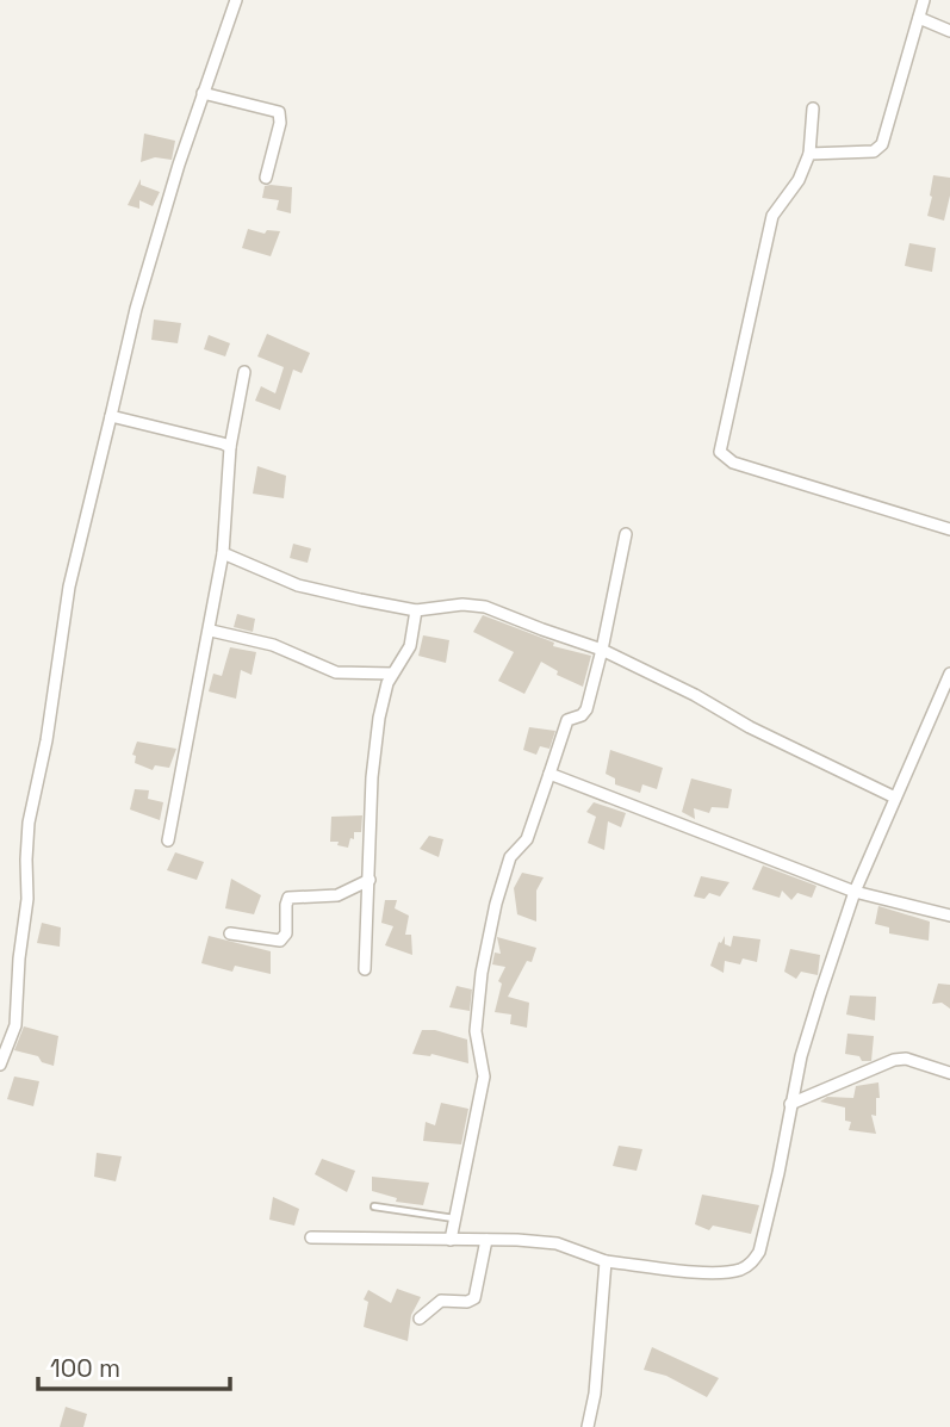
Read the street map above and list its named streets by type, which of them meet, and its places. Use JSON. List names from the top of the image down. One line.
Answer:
{"scale_bar":"100 m"}
